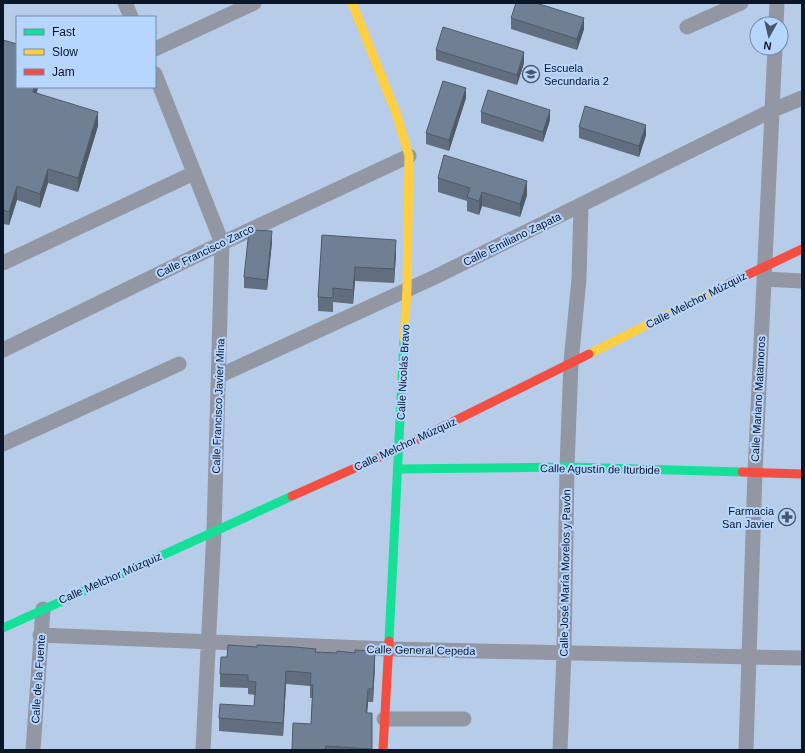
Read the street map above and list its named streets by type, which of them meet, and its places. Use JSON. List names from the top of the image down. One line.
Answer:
{"streets":{"street":["Calle Emiliano Zapata","Calle Francisco Zarco","Calle Melchor Múzquiz","Calle Nicolás Bravo","Calle Mariano Matamoros","Calle Francisco Javier Mina","Calle Agustín de Iturbide","Calle José María Morelos y Pavón","Calle General Cepeda","Calle de la Fuente"]},"crossings":[["Calle Emiliano Zapata","Calle Nicolás Bravo"],["Calle Emiliano Zapata","Calle Mariano Matamoros"],["Calle Emiliano Zapata","Calle Francisco Javier Mina"],["Calle Emiliano Zapata","Calle José María Morelos y Pavón"],["Calle Francisco Zarco","Calle Nicolás Bravo"],["Calle Francisco Zarco","Calle Francisco Javier Mina"],["Calle Melchor Múzquiz","Calle Nicolás Bravo"],["Calle Melchor Múzquiz","Calle Mariano Matamoros"],["Calle Melchor Múzquiz","Calle Francisco Javier Mina"],["Calle Melchor Múzquiz","Calle José María Morelos y Pavón"],["Calle Melchor Múzquiz","Calle de la Fuente"],["Calle Nicolás Bravo","Calle Agustín de Iturbide"],["Calle Nicolás Bravo","Calle General Cepeda"],["Calle Mariano Matamoros","Calle Agustín de Iturbide"],["Calle Mariano Matamoros","Calle General Cepeda"],["Calle Francisco Javier Mina","Calle General Cepeda"],["Calle Agustín de Iturbide","Calle José María Morelos y Pavón"],["Calle José María Morelos y Pavón","Calle General Cepeda"],["Calle General Cepeda","Calle de la Fuente"]],"places":{"school or university":["Escuela Secundaria 2"],"pharmacy":["Farmacia San Javier"]},"legend":["Fast","Slow","Jam"],"north":"bottom"}
